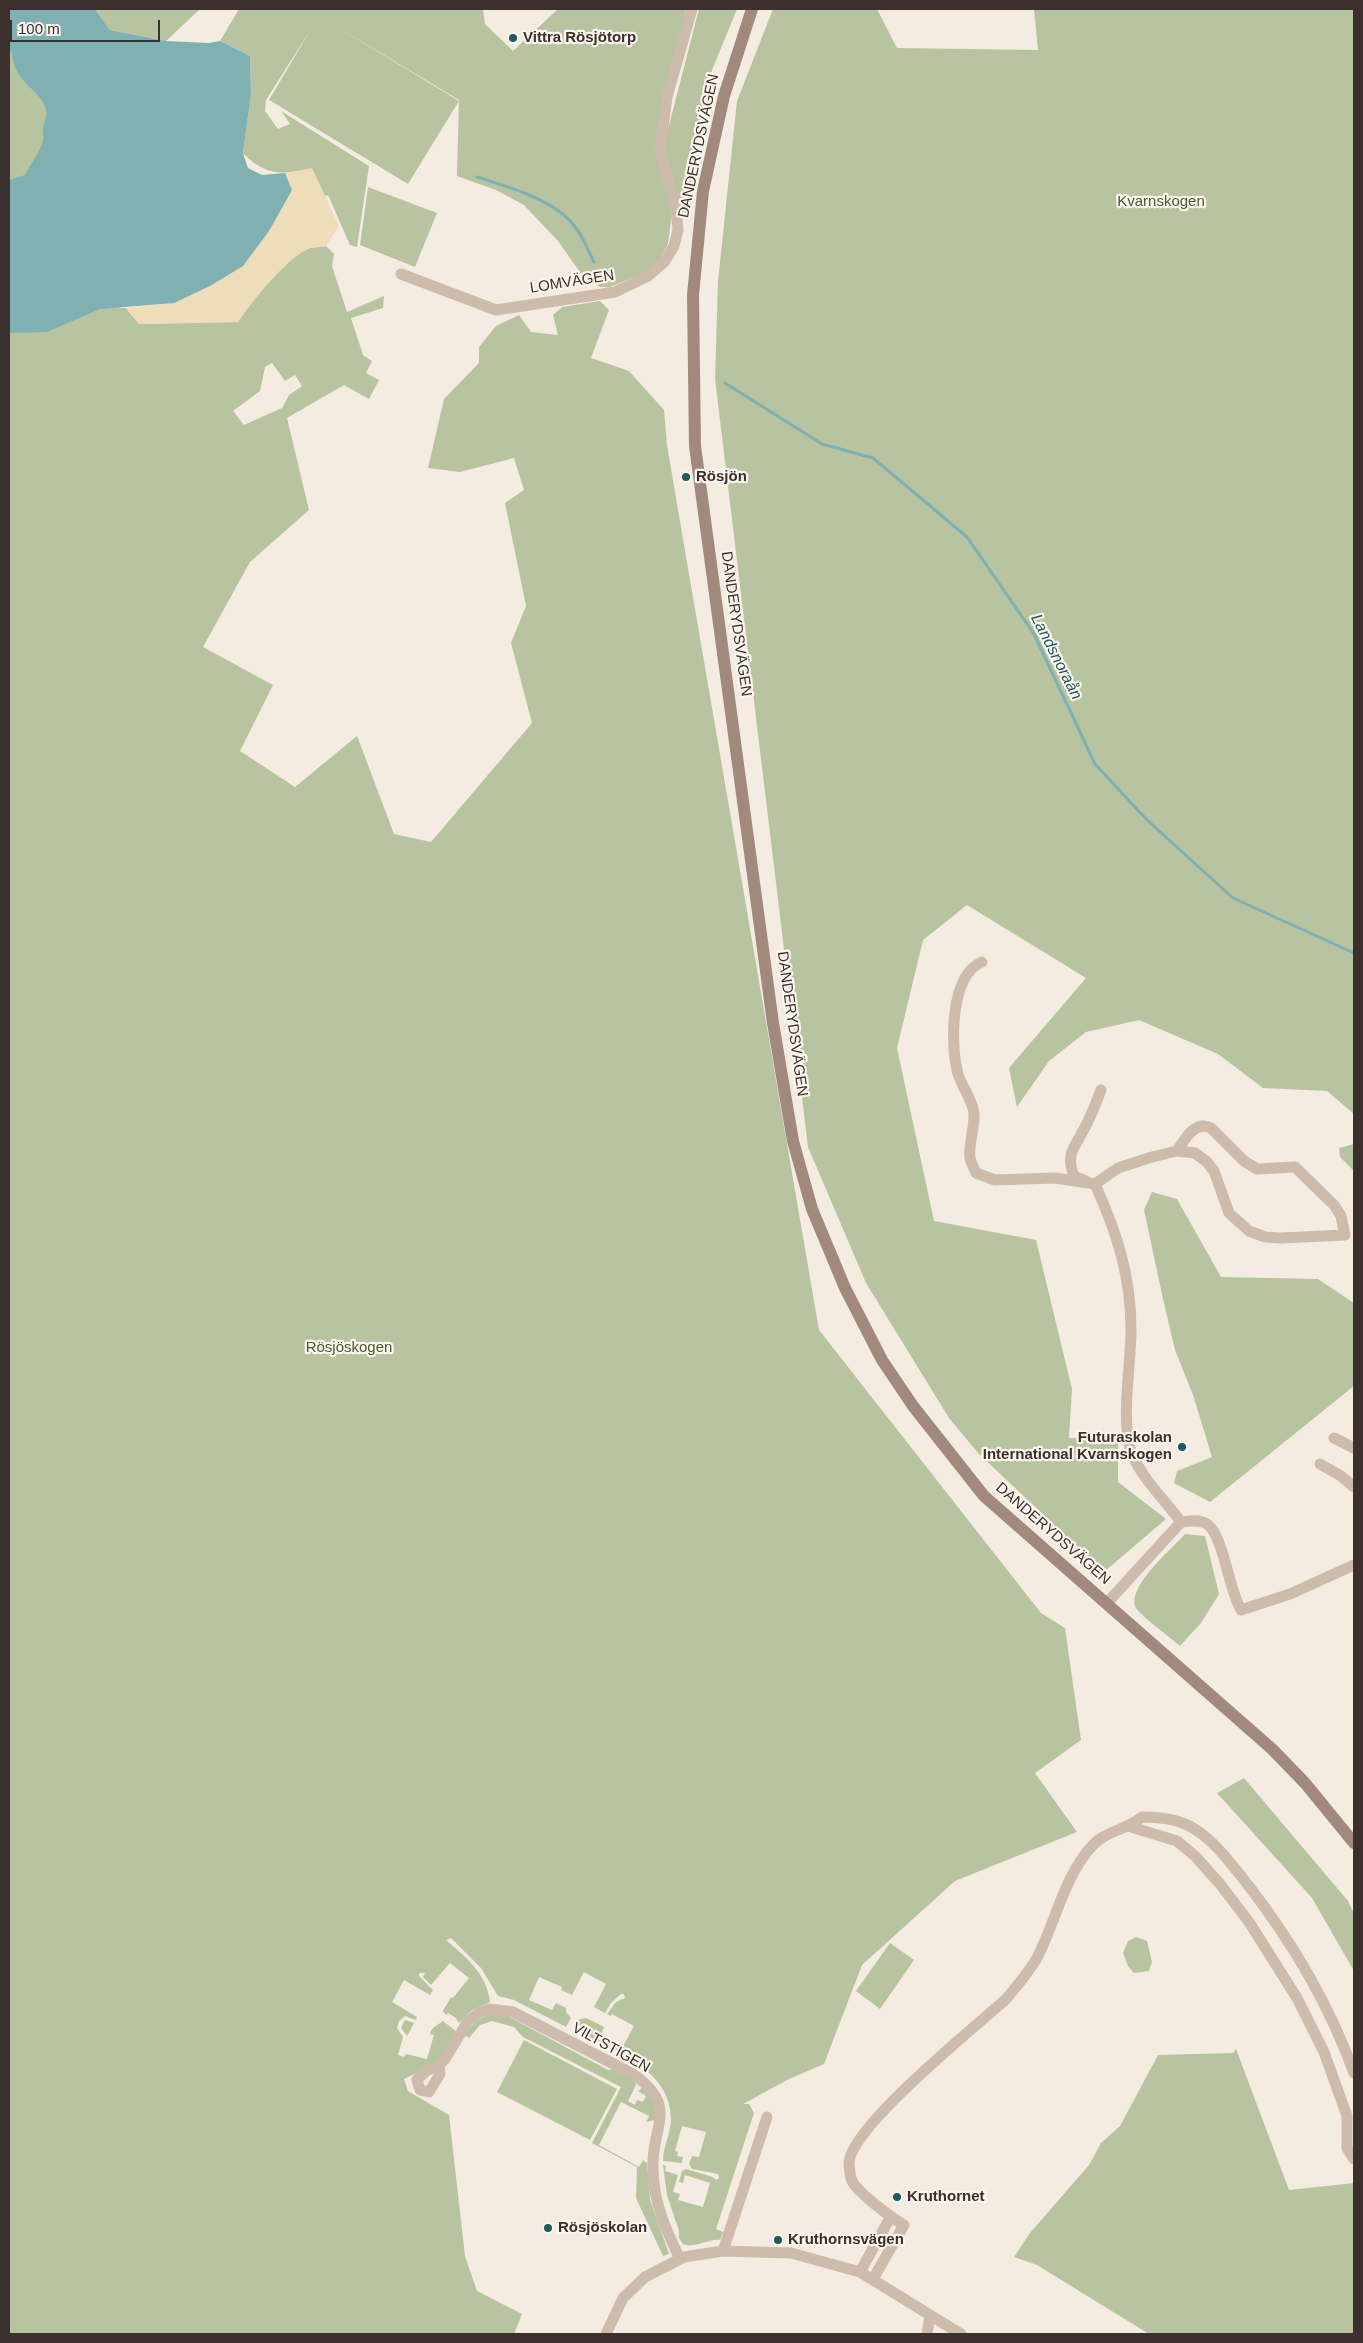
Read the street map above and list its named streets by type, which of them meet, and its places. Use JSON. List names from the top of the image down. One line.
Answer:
{"streets":{"main road":["DANDERYDSVÄGEN"],"street":["LOMVÄGEN","VILTSTIGEN"]},"water":["Landsnoraån"],"parks":["Kvarnskogen","Rösjöskogen"],"places":["Vittra Rösjötorp","Rösjön","Futuraskolan International Kvarnskogen","Kruthornet","Rösjöskolan","Kruthornsvägen"],"scale_bar":"100 m"}
